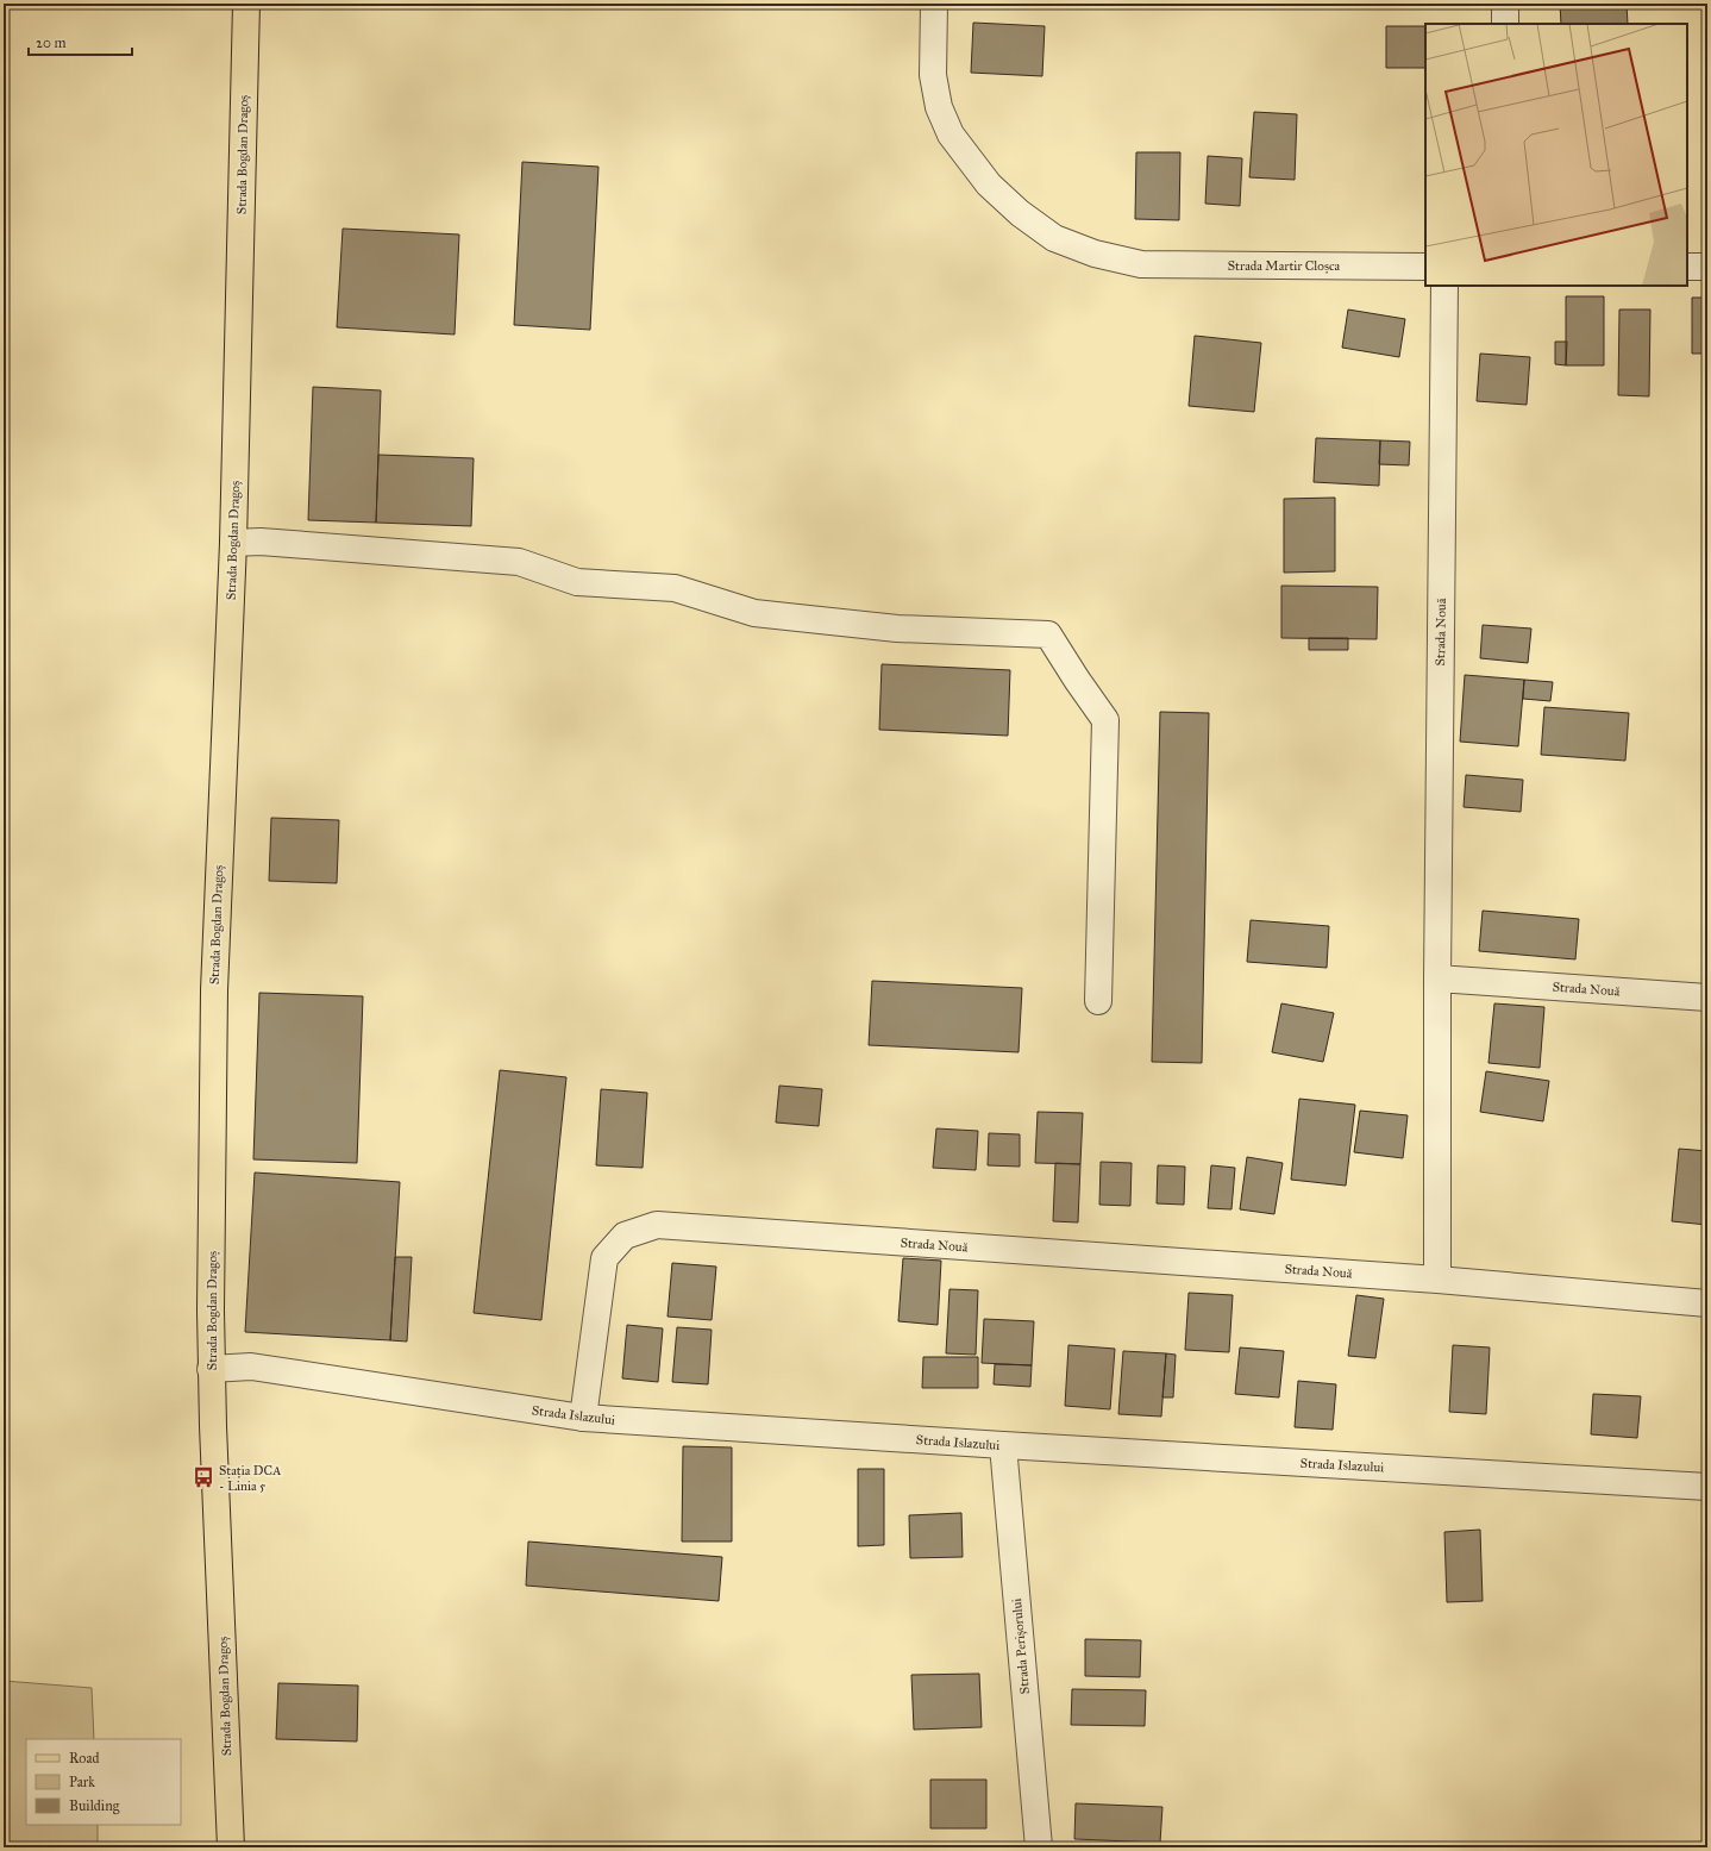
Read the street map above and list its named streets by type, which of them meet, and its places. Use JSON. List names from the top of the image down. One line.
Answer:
{"streets":{"main road":["Strada Bogdan Dragoș"],"street":["Strada Martir Cloșca","Strada Nouă","Strada Islazului","Strada Perișorului"]},"crossings":[["Strada Bogdan Dragoș","Strada Islazului"],["Strada Nouă","Strada Islazului"],["Strada Islazului","Strada Perișorului"]],"places":{"bus stop":["Stația DCA - Linia 5"]},"legend":["Road","Park","Building"],"scale_bar":"20 m"}
